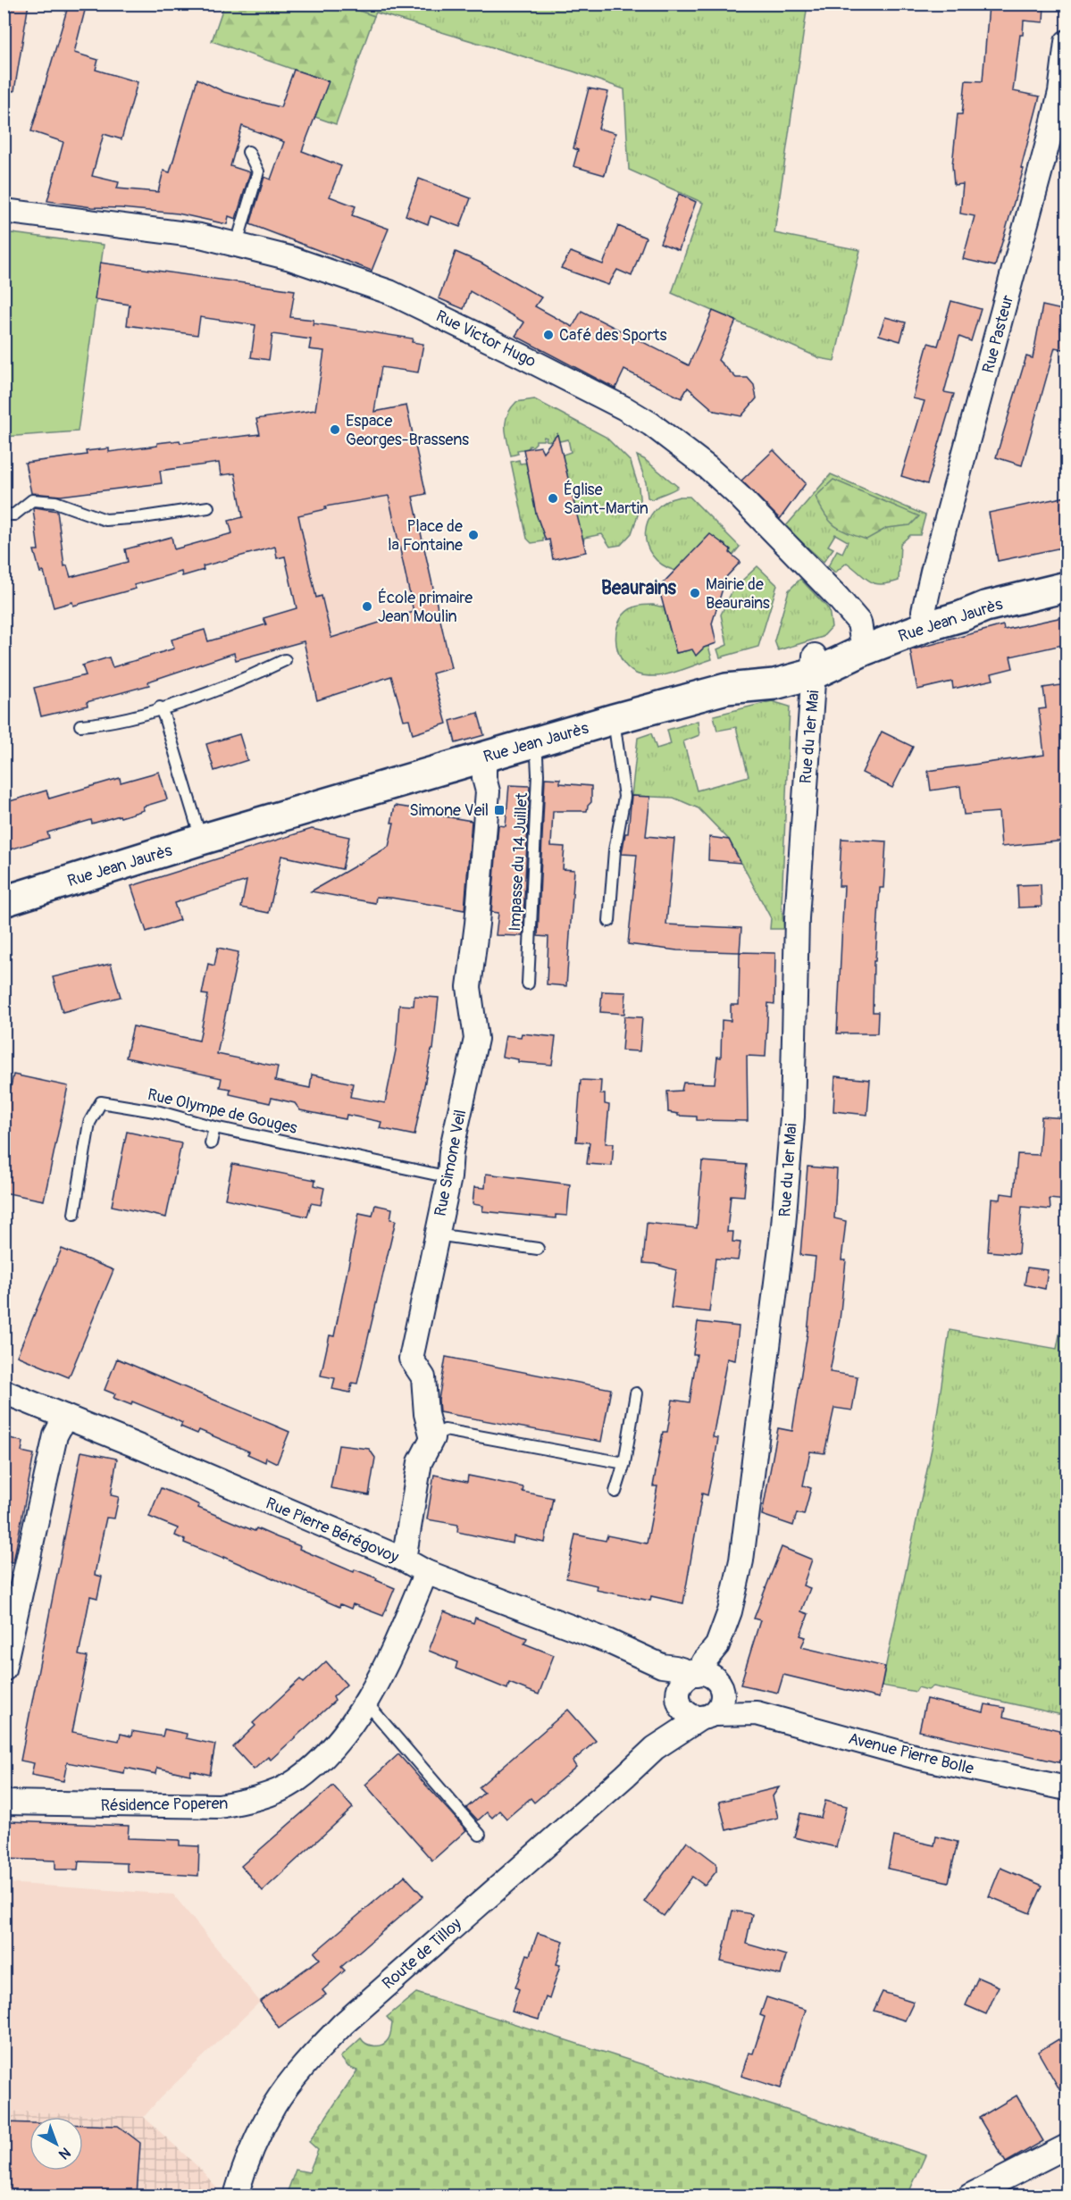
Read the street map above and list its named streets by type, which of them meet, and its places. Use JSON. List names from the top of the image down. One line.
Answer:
{"streets":{"main road":["Rue Jean Jaurès"],"street":["Rue Pasteur","Rue Victor Hugo","Rue du 1er Mai","Rue Simone Veil","Rue Pierre Bérégovoy","Avenue Pierre Bolle","Résidence Poperen","Route de Tilloy"],"lane":["Impasse du 14 Juillet","Rue Olympe de Gouges"]},"crossings":[["Rue Pasteur","Rue Jean Jaurès"],["Rue Victor Hugo","Rue Jean Jaurès"],["Rue Jean Jaurès","Rue du 1er Mai"],["Rue Jean Jaurès","Impasse du 14 Juillet"],["Rue Jean Jaurès","Rue Simone Veil"],["Rue du 1er Mai","Rue Pierre Bérégovoy"],["Rue du 1er Mai","Avenue Pierre Bolle"],["Rue du 1er Mai","Route de Tilloy"],["Rue Olympe de Gouges","Rue Simone Veil"],["Rue Pierre Bérégovoy","Avenue Pierre Bolle"],["Rue Pierre Bérégovoy","Résidence Poperen"],["Rue Pierre Bérégovoy","Route de Tilloy"],["Avenue Pierre Bolle","Route de Tilloy"]],"districts":["Beaurains"],"places":{"other":["Café des Sports","Espace Georges-Brassens","Église Saint-Martin","Place de la Fontaine","Mairie de Beaurains","École primaire Jean Moulin"],"transit":["Simone Veil"]},"north":"bottom right"}
